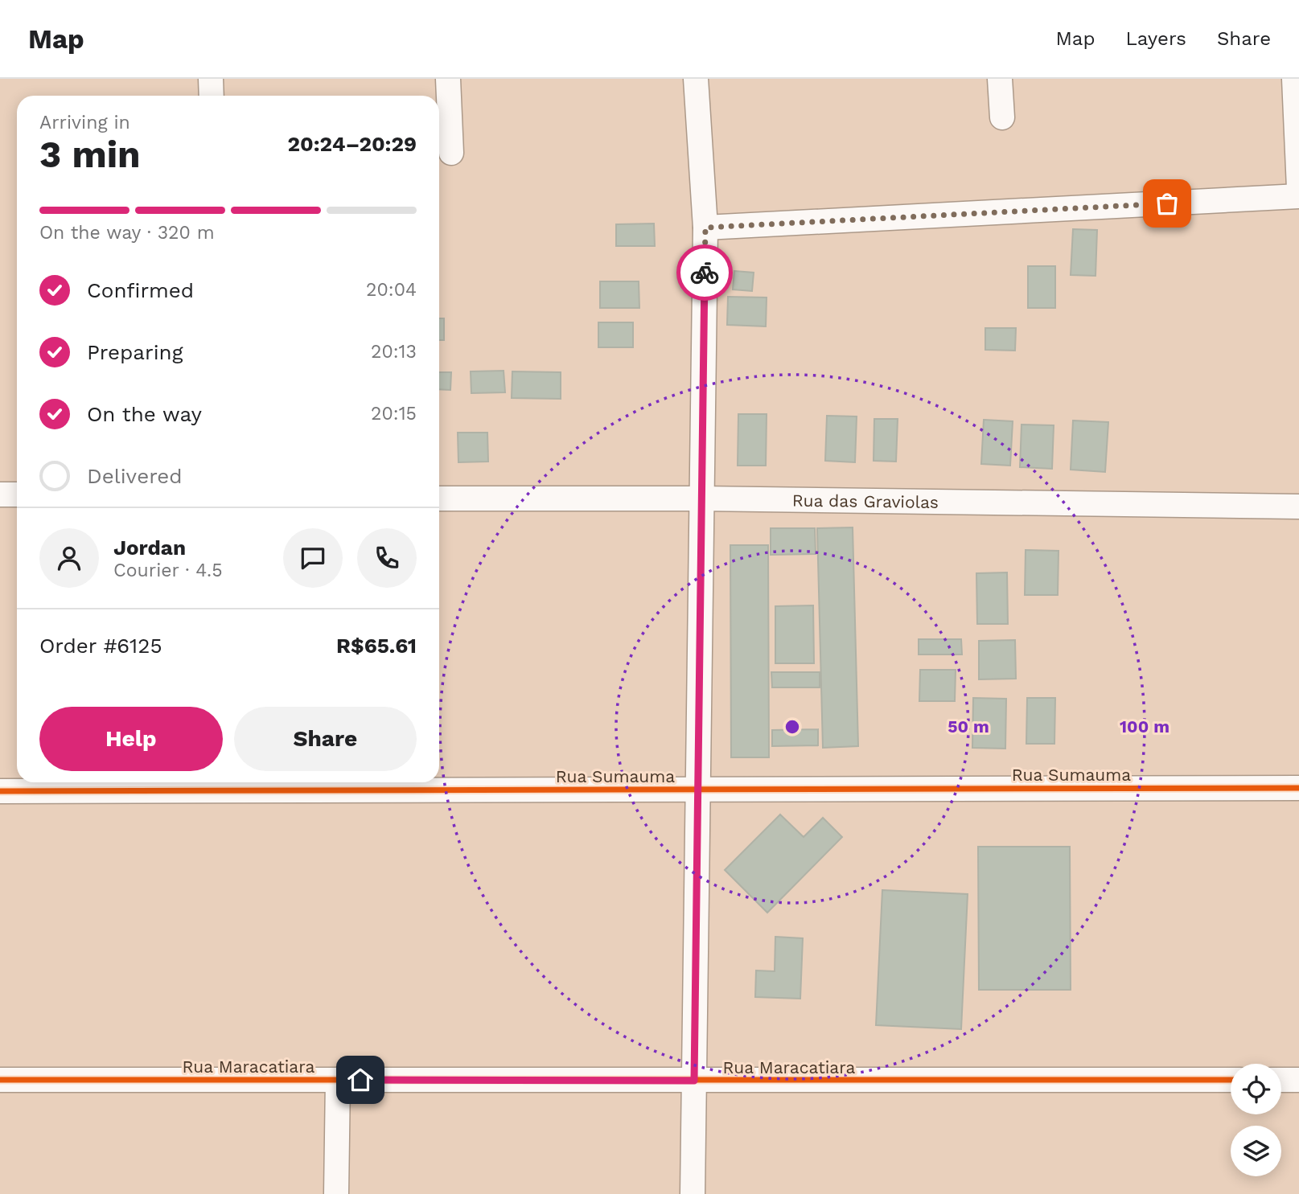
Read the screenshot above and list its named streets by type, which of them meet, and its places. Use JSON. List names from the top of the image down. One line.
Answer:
{"streets":{"street":["Rua das Graviolas","Rua Sumauma","Rua Maracatiara"]},"page":{"header":"Map","nav":["Map","Layers","Share"],"heading":["3 min","Arriving in","20:24–20:29"],"panel":["Jordan","Courier · 4.5","Order #6125","R$65.61"],"bar":"On the way · 320 m","list":[["Confirmed","20:04"],["Preparing","20:13"],["On the way","20:15"],"Delivered"],"buttons":["Help","Share"]},"rings":["50 m","100 m"]}
